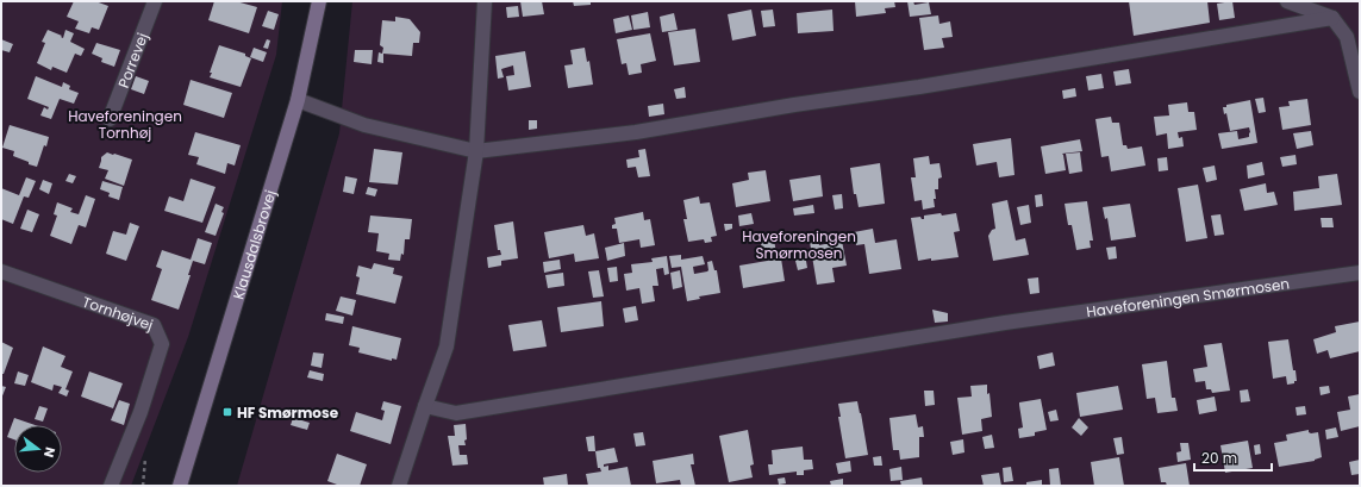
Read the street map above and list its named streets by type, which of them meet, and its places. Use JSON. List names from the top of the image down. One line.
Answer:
{"streets":{"street":["Klausdalsbrovej"],"lane":["Porrevej","Haveforeningen Smørmosen","Tornhøjvej"]},"parks":["Haveforeningen Tornhøj","Haveforeningen Smørmosen"],"places":{"transit":["HF Smørmose"]},"scale_bar":"20 m","north":"right"}
